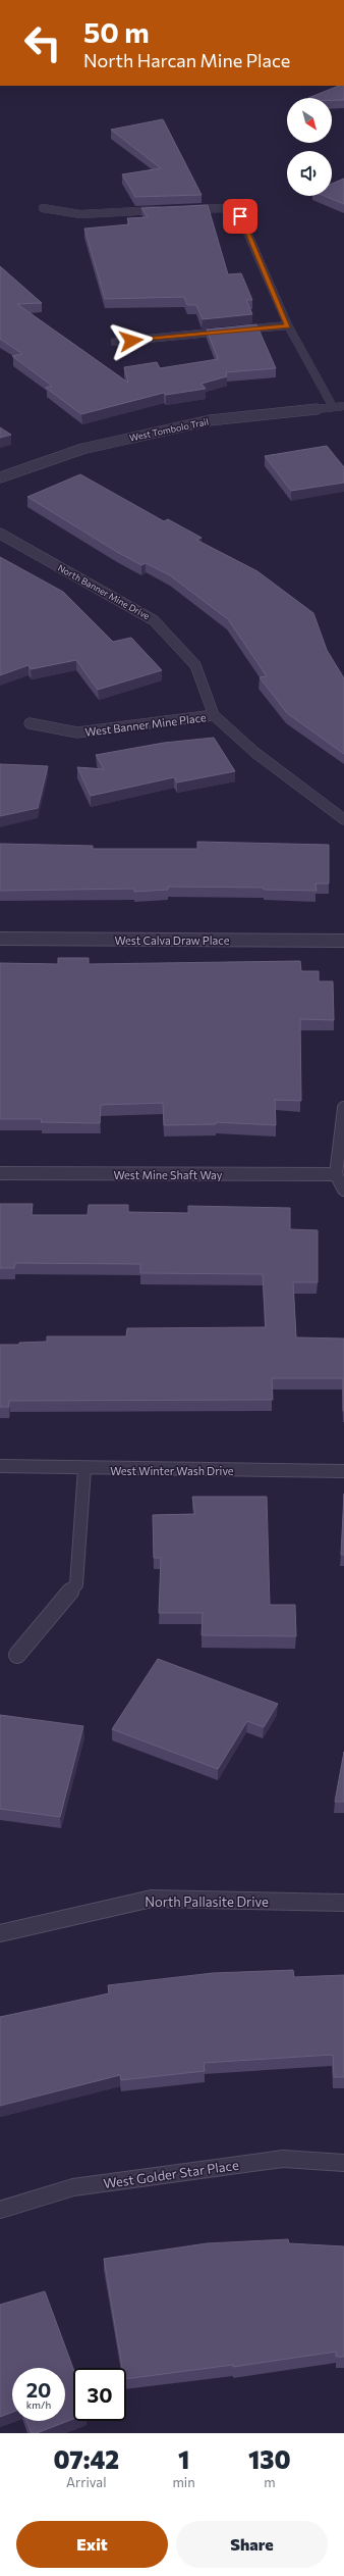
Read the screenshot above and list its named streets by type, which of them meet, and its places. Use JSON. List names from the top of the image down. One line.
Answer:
{"streets":{"street":["West Tombolo Trail","North Banner Mine Drive","West Banner Mine Place","West Calva Draw Place","West Mine Shaft Way","West Winter Wash Drive","North Pallasite Drive","West Golder Star Place"]},"crossings":[["North Banner Mine Drive","West Banner Mine Place"]],"north":"bottom right","page":{"turn":["50 m","North Harcan Mine Place"],"speed":"20 km/h","limit":"30","eta":["07:42","Arrival","1","min","130","m"],"buttons":["Exit","Share"]}}
